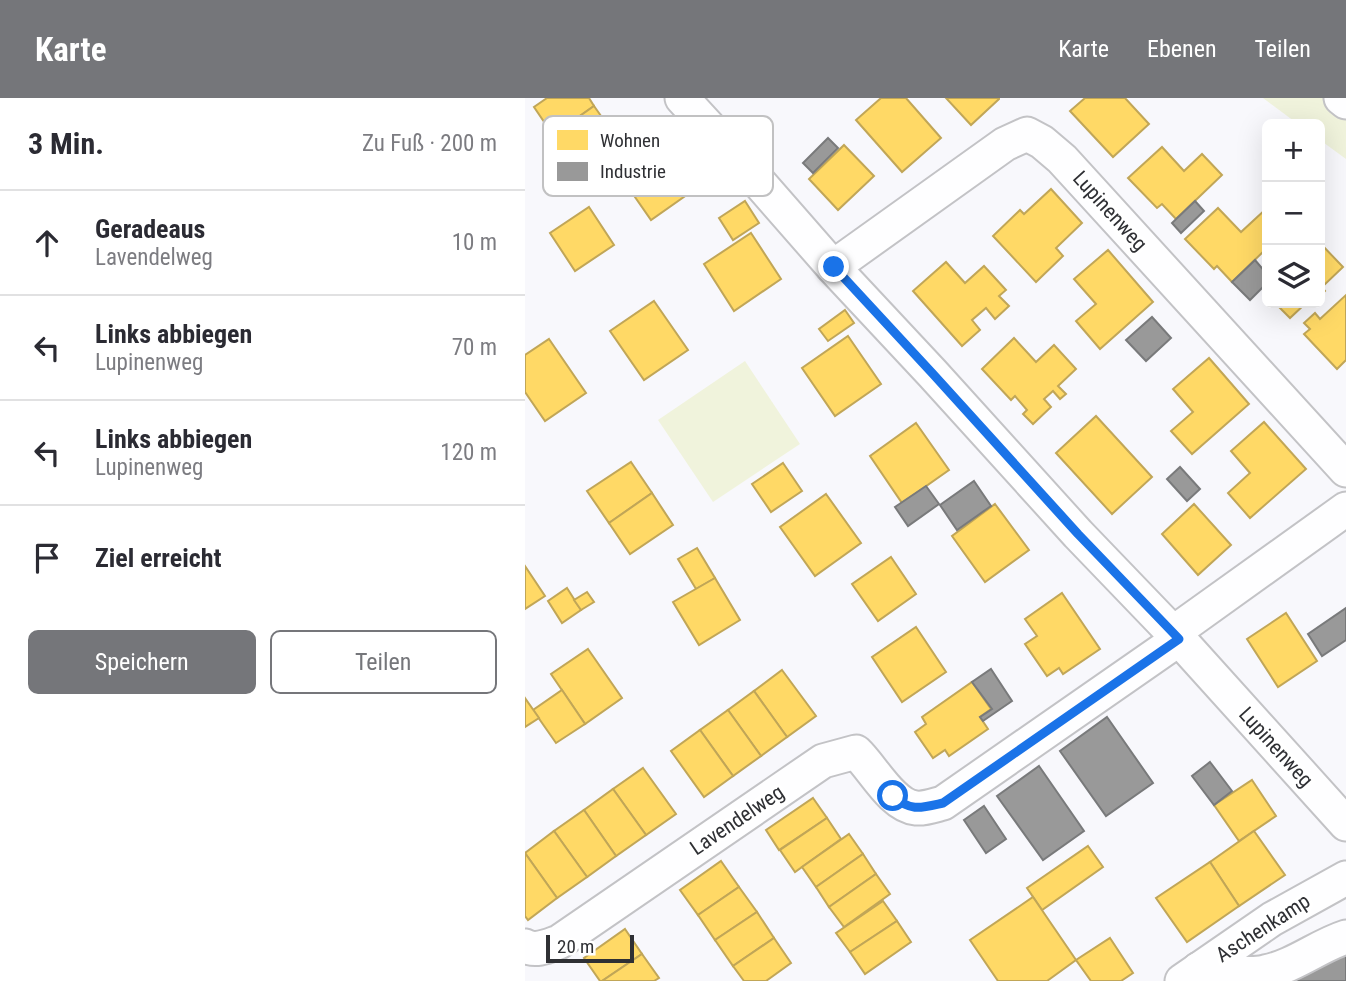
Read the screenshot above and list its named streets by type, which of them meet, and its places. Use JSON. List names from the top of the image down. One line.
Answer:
{"streets":{"street":["Lupinenweg","Lavendelweg","Aschenkamp"]},"crossings":[["Lupinenweg","Lavendelweg"]],"legend":["Wohnen","Industrie"],"scale_bar":"20 m","page":{"header":"Karte","nav":["Karte","Ebenen","Teilen"],"heading":["3 Min.","Zu Fuß · 200 m"],"map_buttons":["+","−"],"list":[["Geradeaus","Lavendelweg","10 m"],["Links abbiegen","Lupinenweg","70 m"],["Links abbiegen","Lupinenweg","120 m"],"Ziel erreicht"],"buttons":["Speichern","Teilen"],"scale":"20 m"}}
